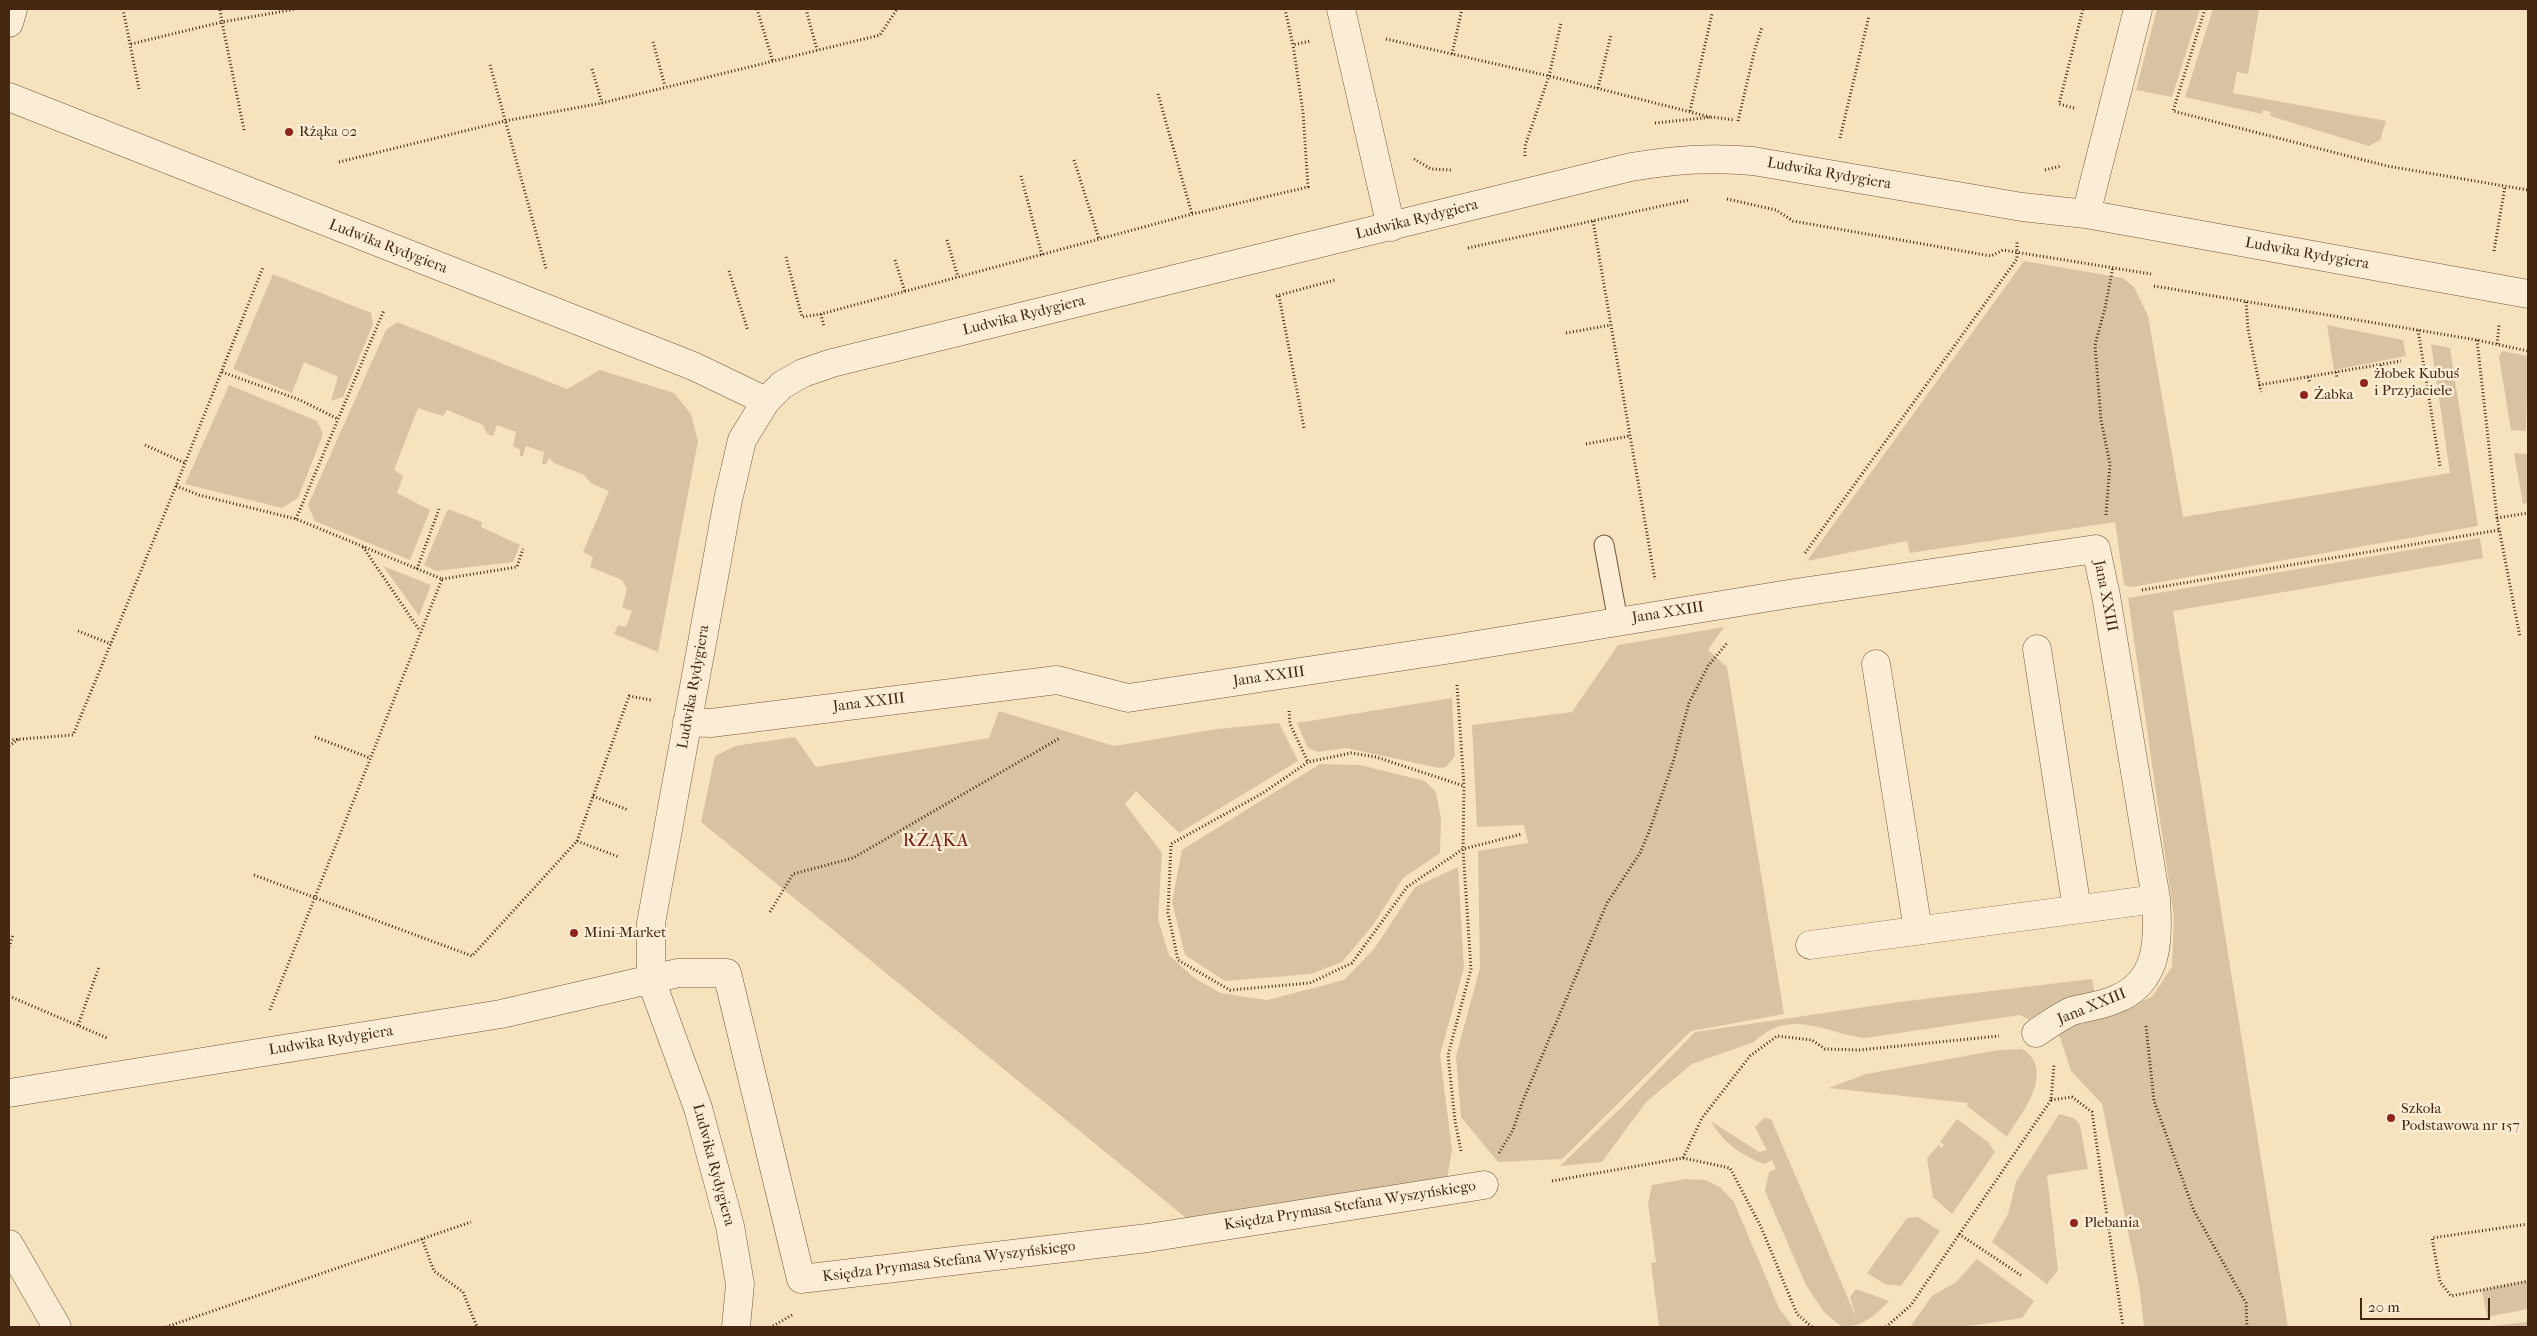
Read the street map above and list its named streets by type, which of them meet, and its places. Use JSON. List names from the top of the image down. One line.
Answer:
{"streets":{"street":["Ludwika Rydygiera","Jana XXIII","Księdza Prymasa Stefana Wyszyńskiego"]},"crossings":[["Ludwika Rydygiera","Jana XXIII"],["Ludwika Rydygiera","Księdza Prymasa Stefana Wyszyńskiego"]],"districts":["RŻĄKA"],"places":["Rżąka 02","żłobek Kubuś i Przyjaciele","Żabka","Mini-Market","Szkoła Podstawowa nr 157","Plebania"],"scale_bar":"20 m"}
